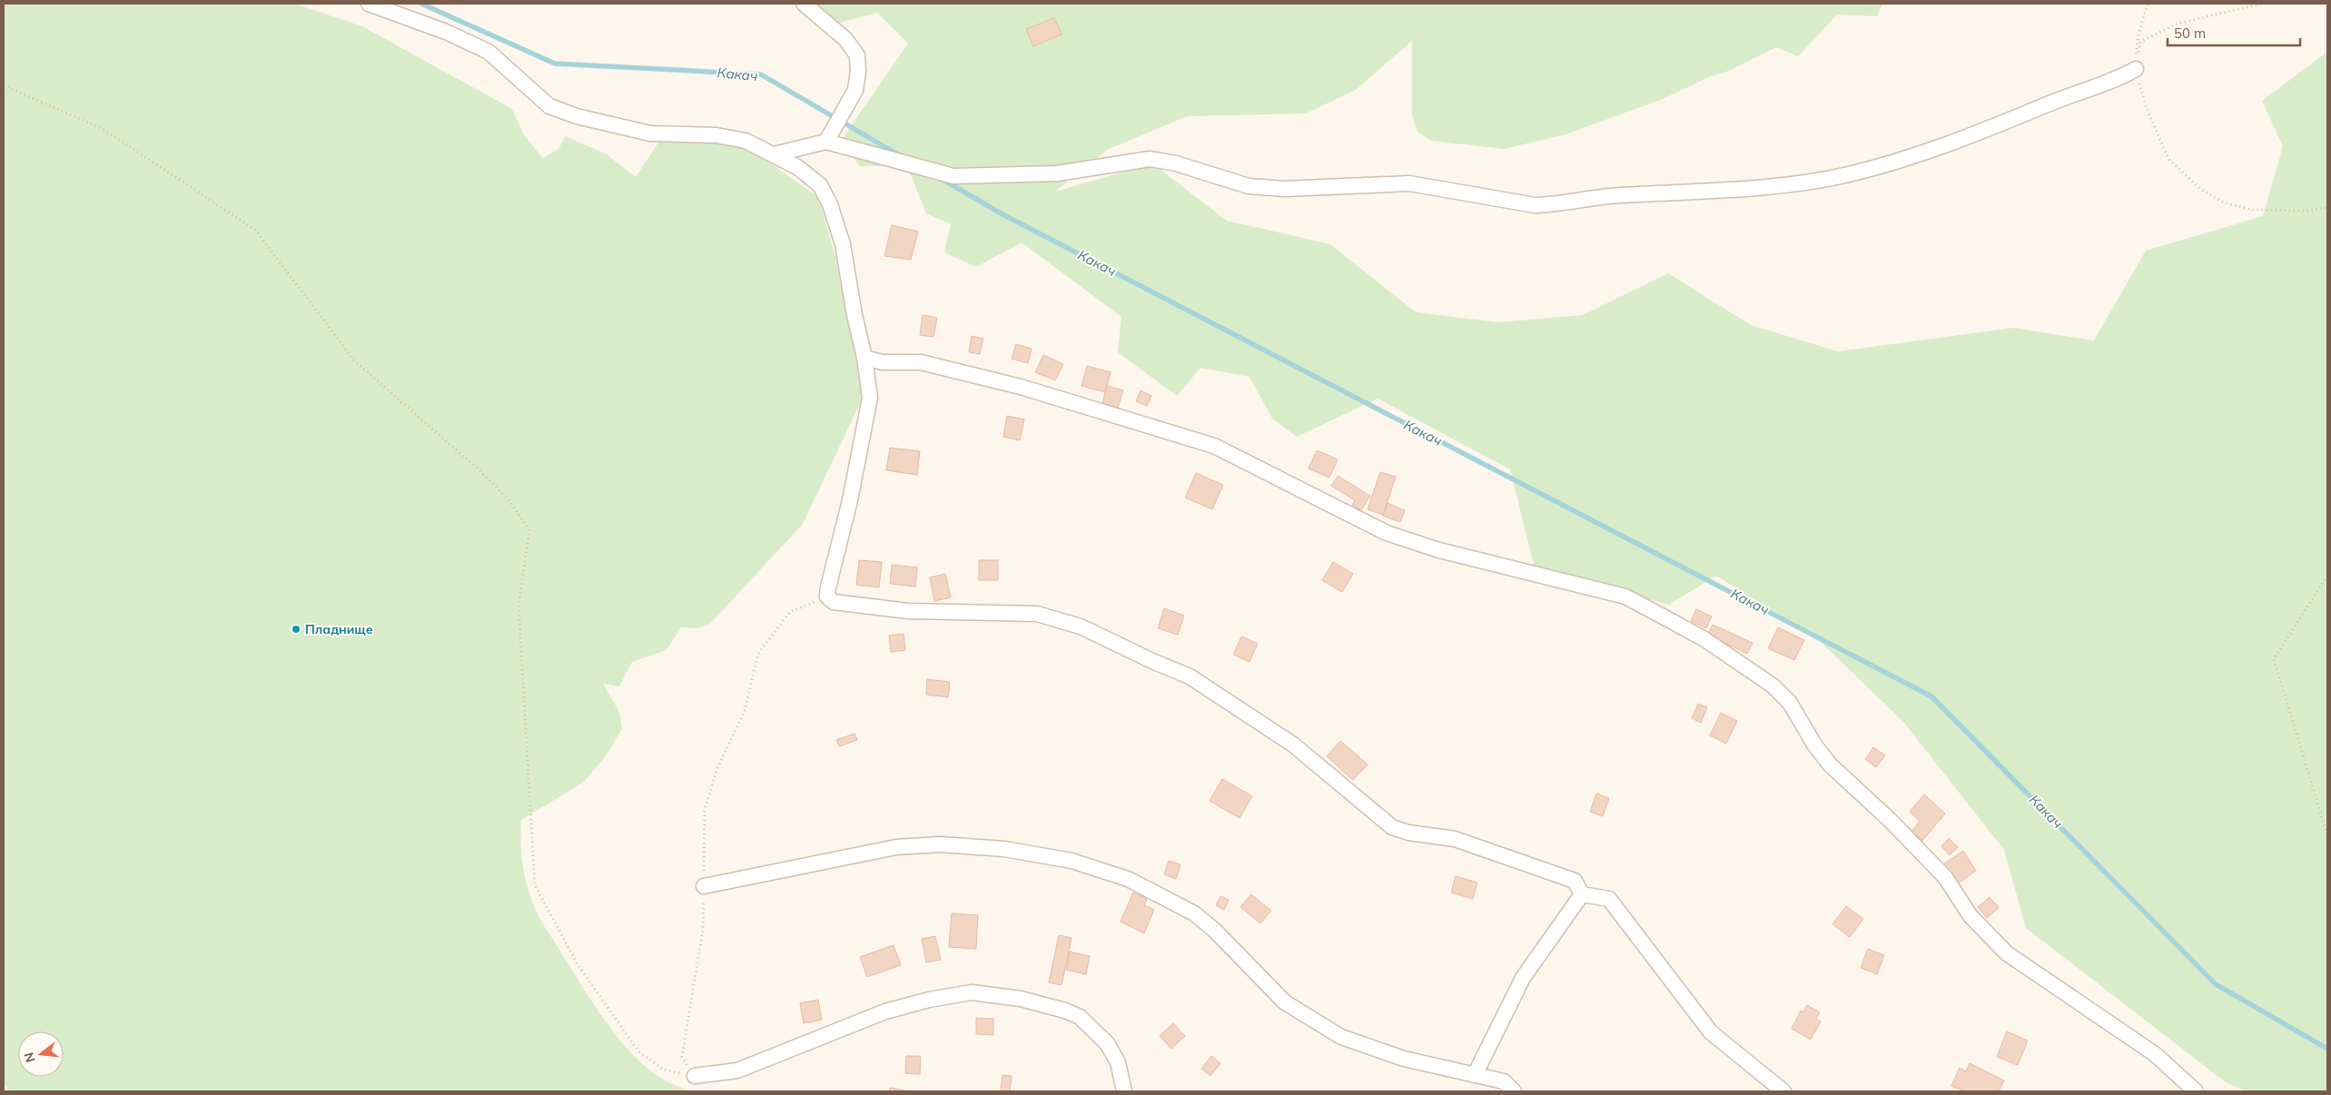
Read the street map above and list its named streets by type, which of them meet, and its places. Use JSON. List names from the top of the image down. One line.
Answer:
{"water":["Какач"],"places":["Пладнище"],"scale_bar":"50 m","north":"left"}
